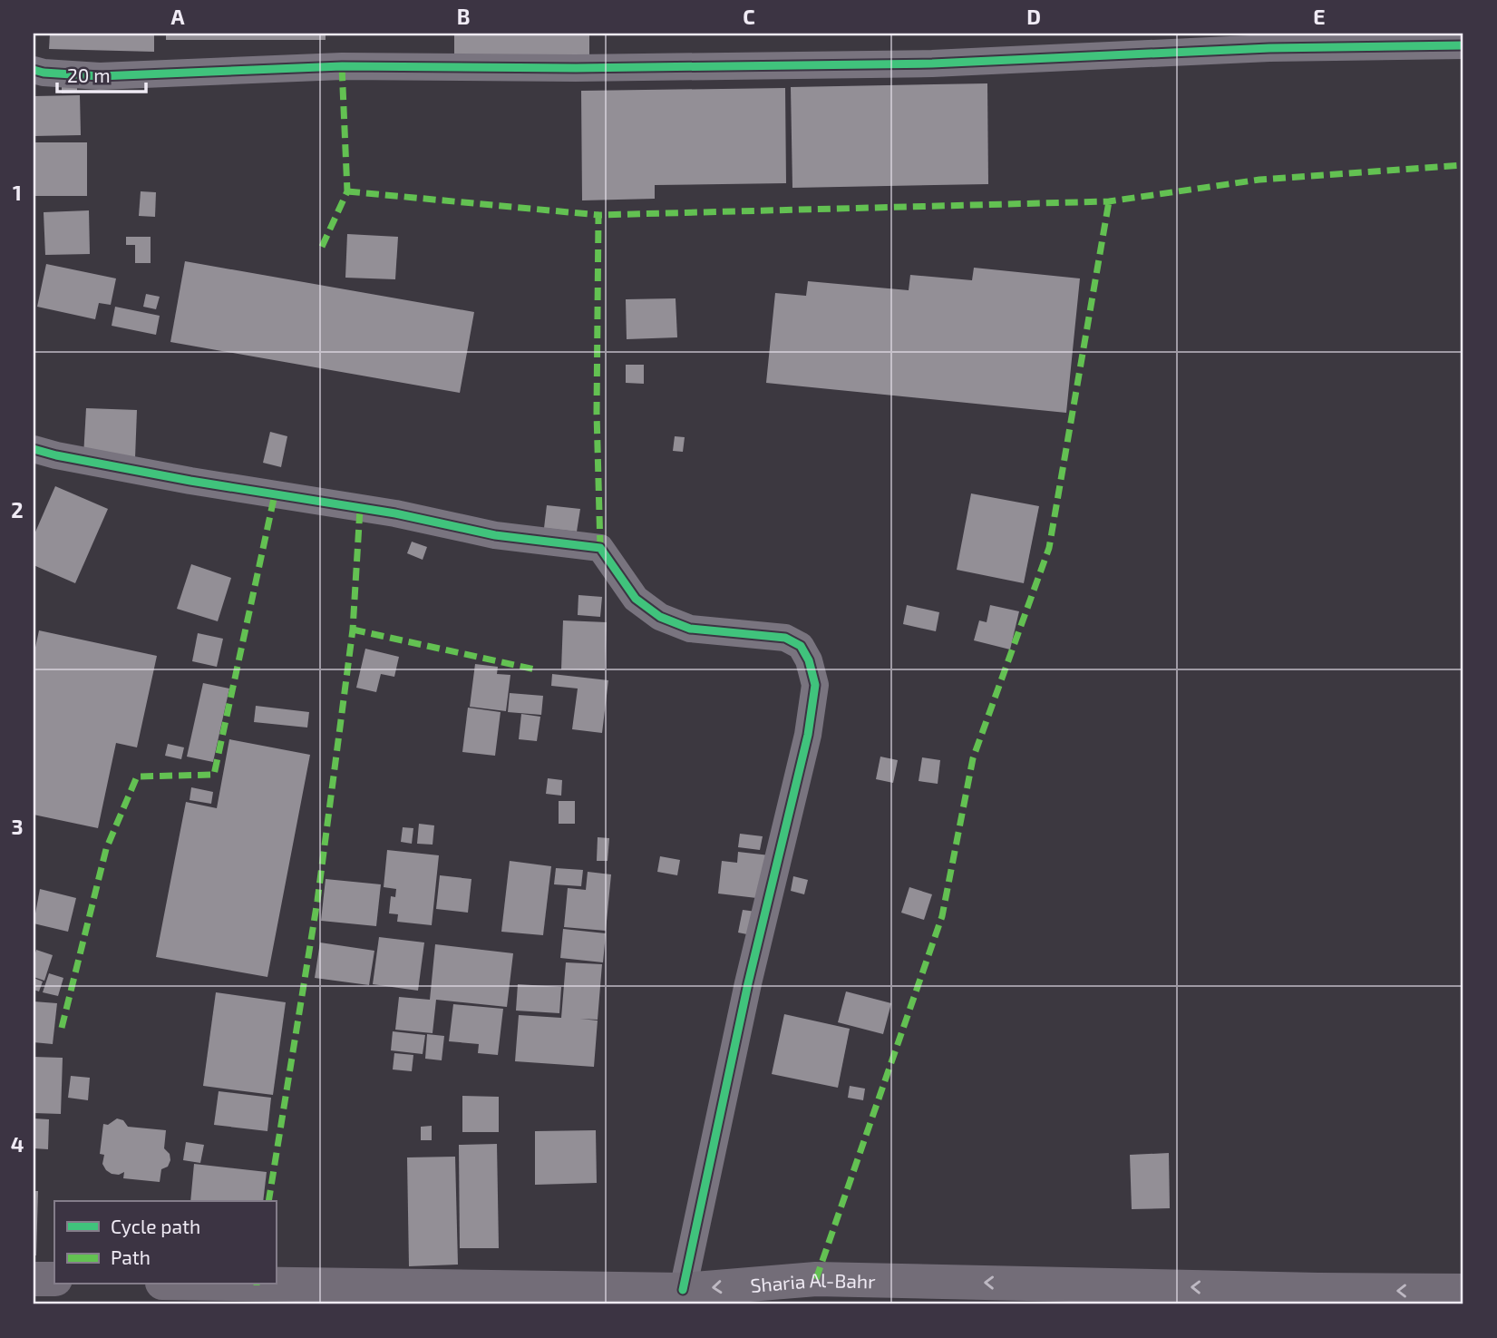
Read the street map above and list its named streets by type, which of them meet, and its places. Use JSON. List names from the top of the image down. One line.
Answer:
{"streets":{"main road":["Sharia Al-Bahr"]},"one_way":["Sharia Al-Bahr"],"legend":["Cycle path","Path"],"scale_bar":"20 m","grid":{"columns":["A","B","C","D","E"],"rows":["1","2","3","4"]}}
